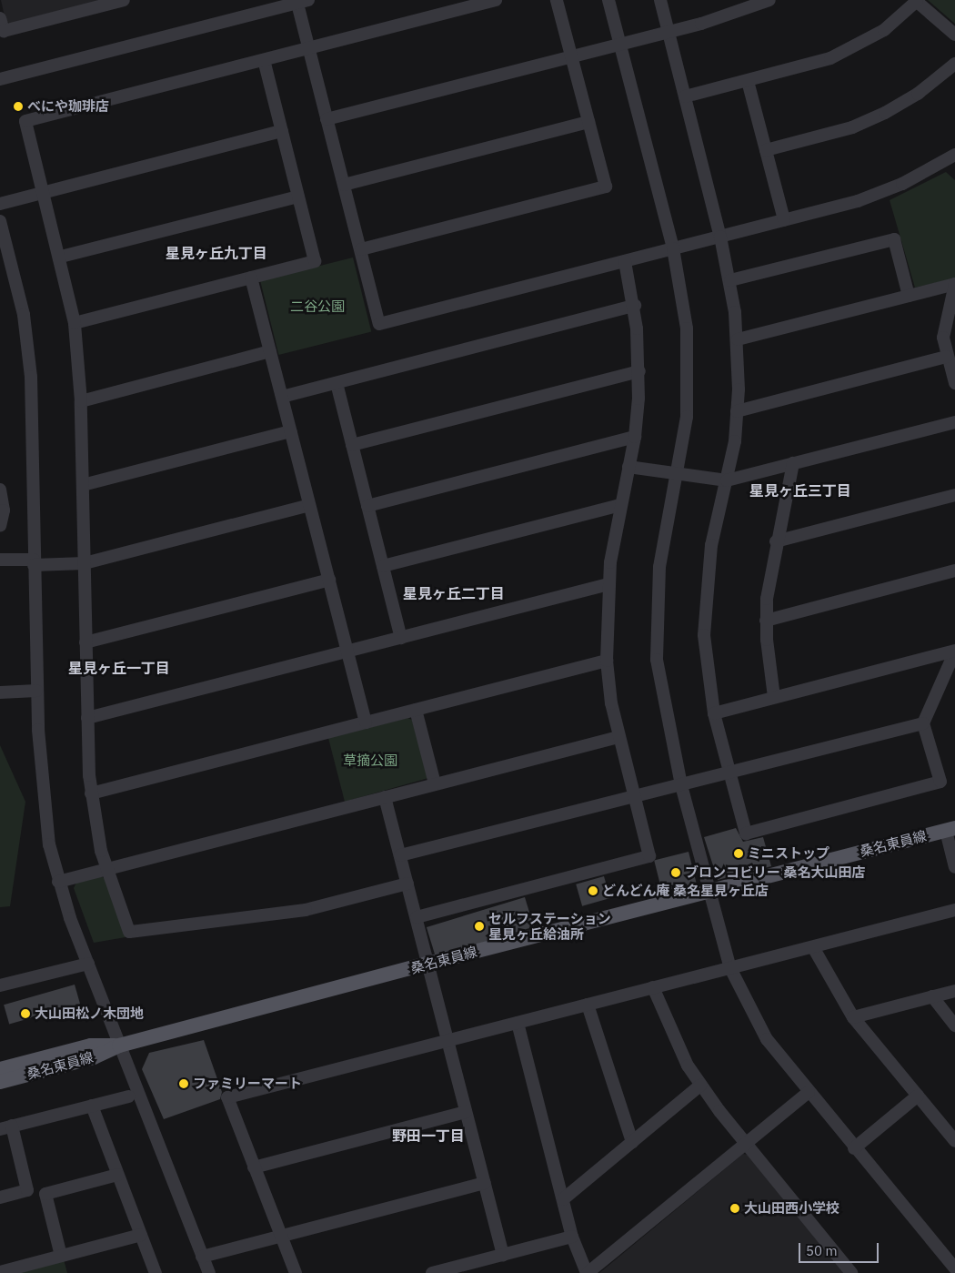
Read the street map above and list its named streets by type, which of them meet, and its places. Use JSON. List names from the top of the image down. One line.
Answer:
{"streets":{"main road":["桑名東員線"]},"districts":["星見ヶ丘九丁目","星見ヶ丘三丁目","星見ヶ丘二丁目","星見ヶ丘一丁目","野田一丁目"],"parks":["二谷公園","草摘公園"],"places":["べにや珈琲店","ミニストップ","ブロンコビリー 桑名大山田店","どんどん庵 桑名星見ヶ丘店","セルフステーション 星見ヶ丘給油所","大山田松ノ木団地","ファミリーマート","大山田西小学校"],"scale_bar":"50 m"}
